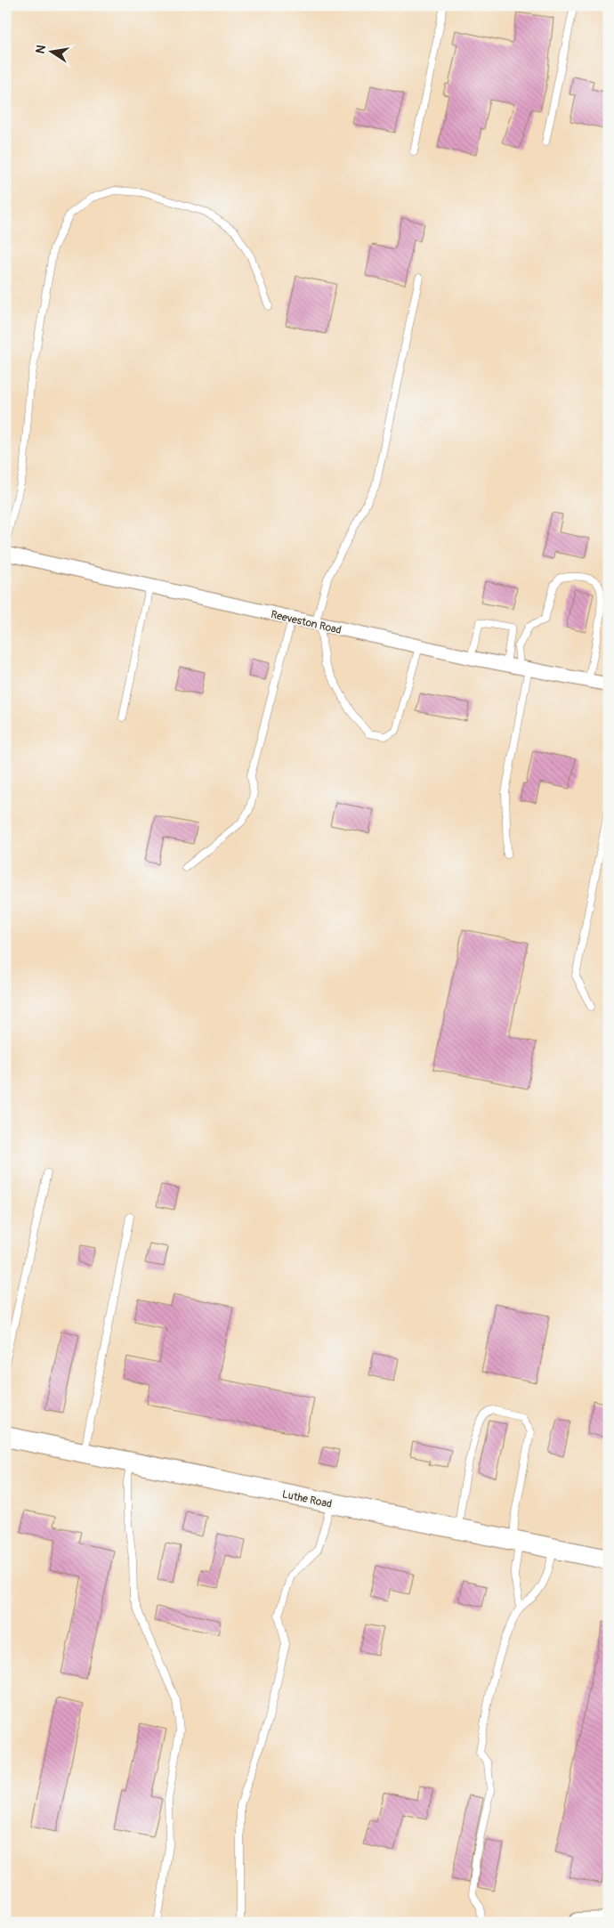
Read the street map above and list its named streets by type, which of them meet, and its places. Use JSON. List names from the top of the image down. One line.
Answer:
{"streets":{"street":["Reeveston Road","Luthe Road"]},"north":"left"}
